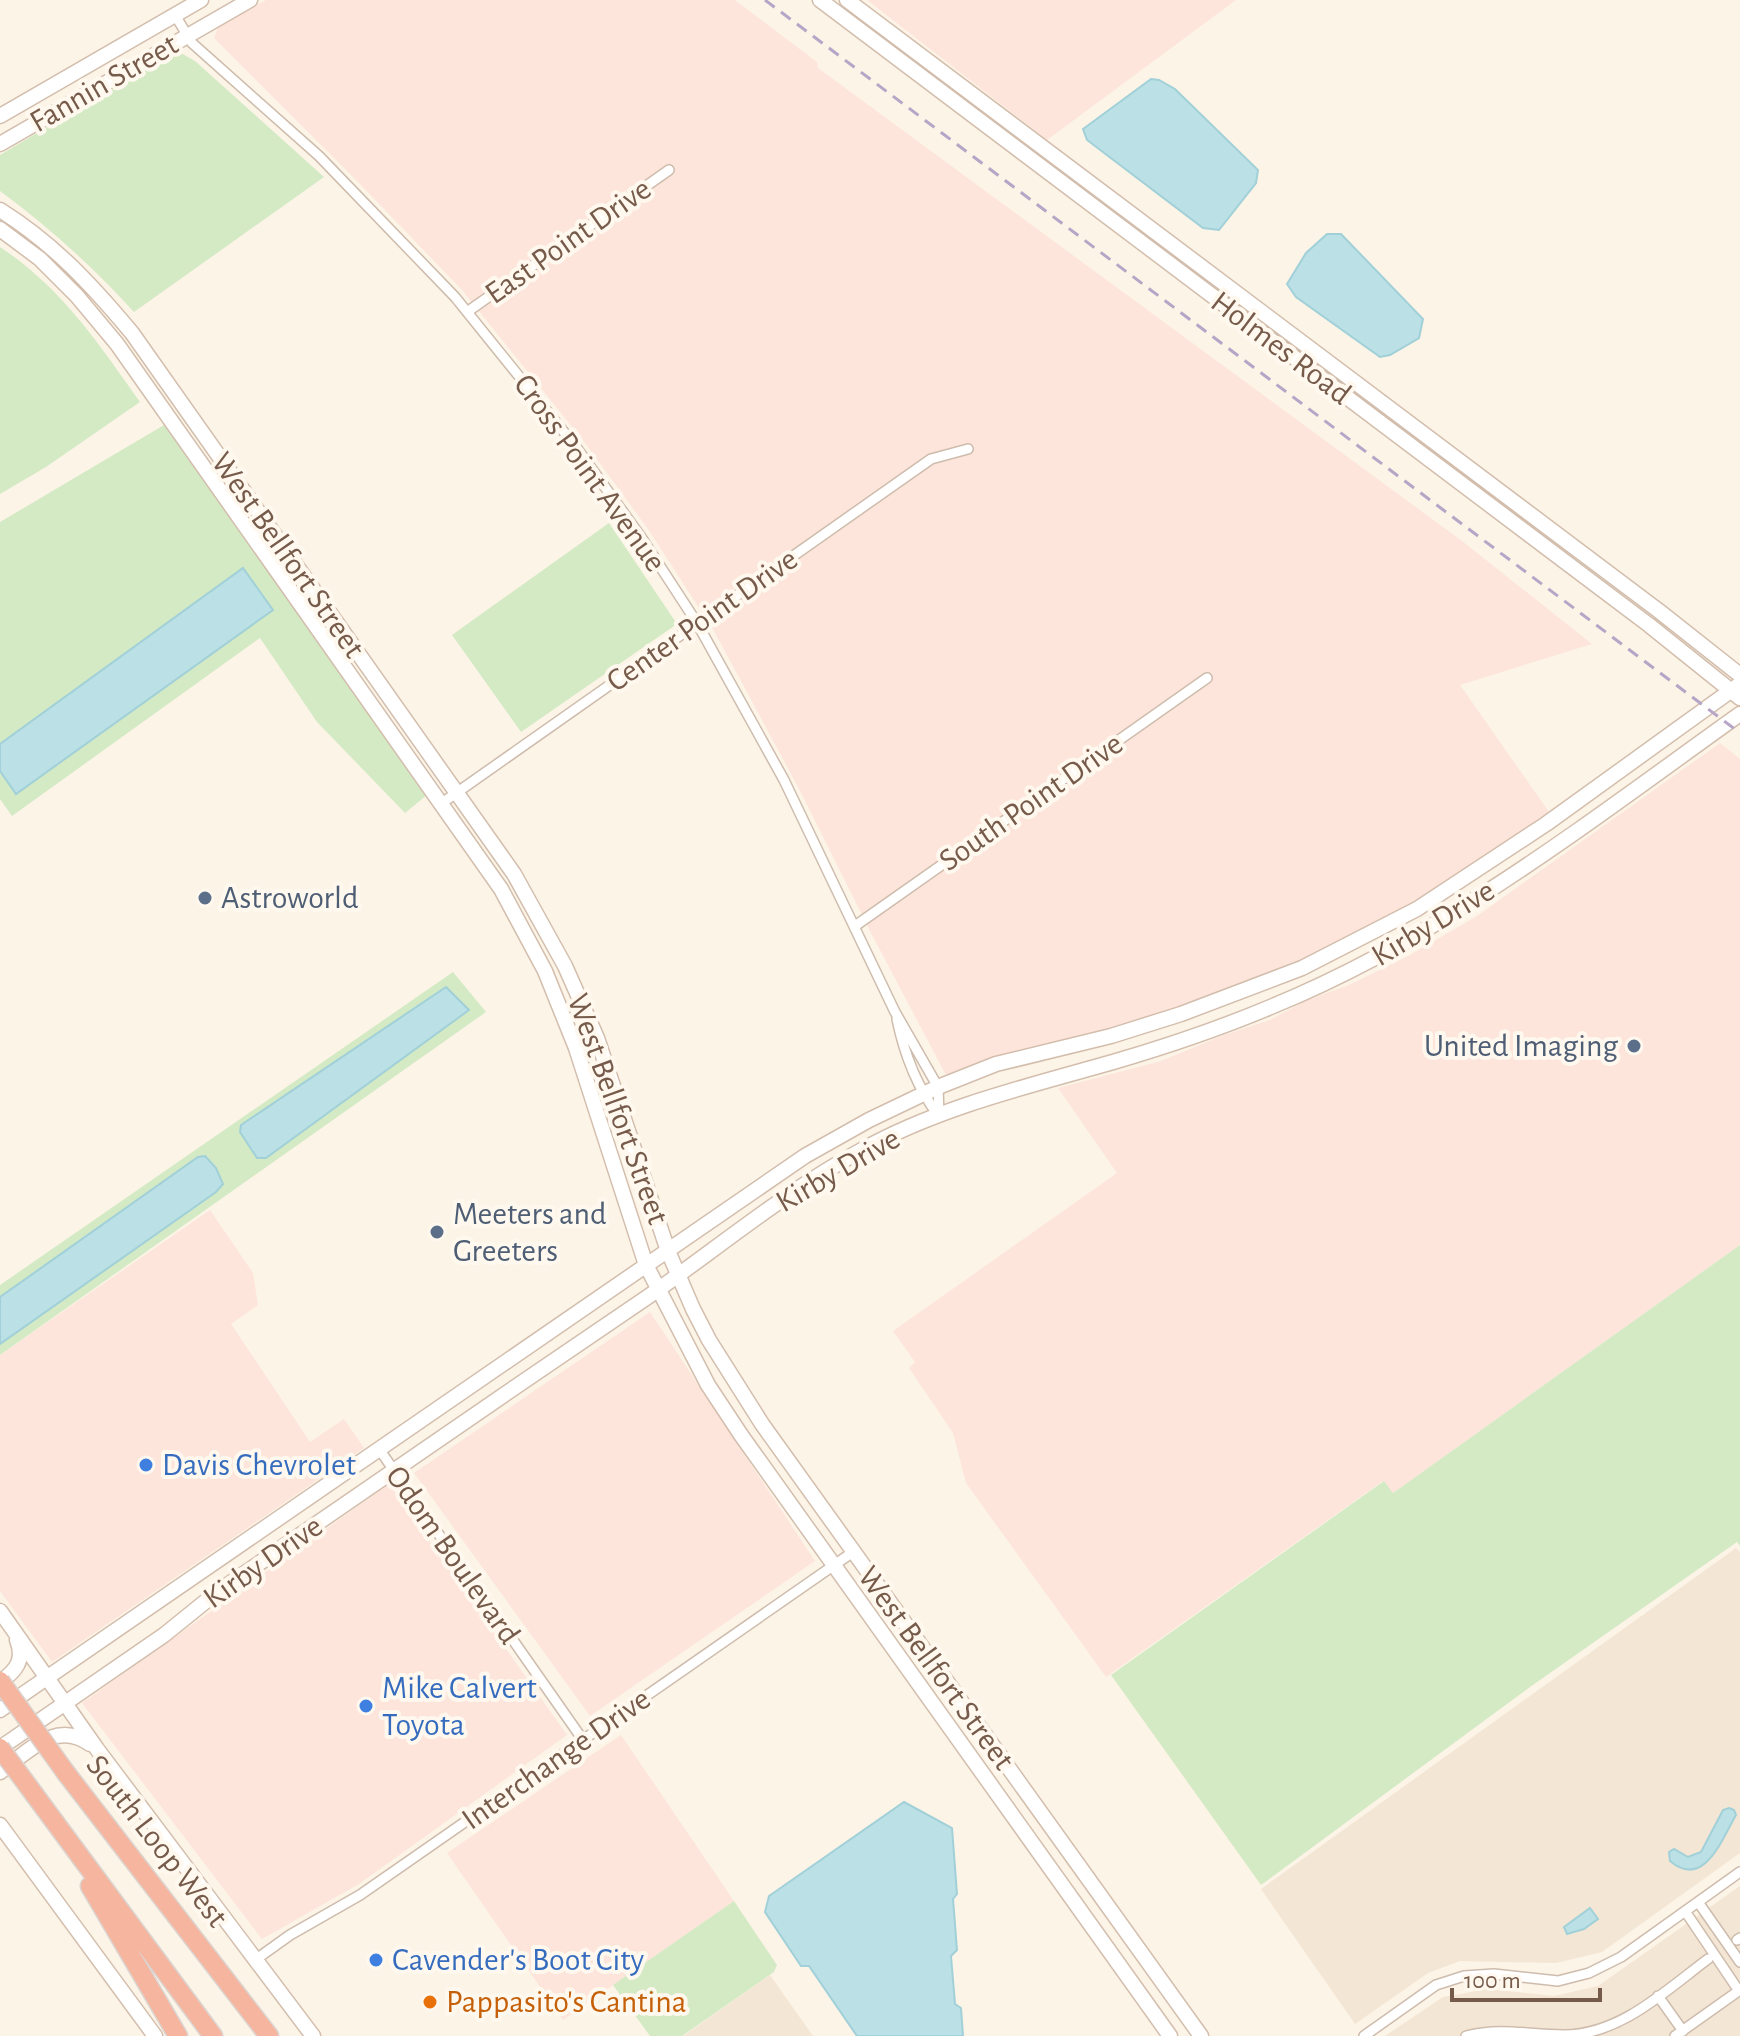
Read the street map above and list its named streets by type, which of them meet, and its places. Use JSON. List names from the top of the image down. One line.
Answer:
{"streets":{"highway":["South Loop West"],"main road":["Fannin Street","Holmes Road","West Bellfort Street","Kirby Drive"],"street":["East Point Drive","Cross Point Avenue","Center Point Drive","South Point Drive","Odom Boulevard","Interchange Drive"]},"crossings":[["Fannin Street","Cross Point Avenue"],["East Point Drive","Cross Point Avenue"],["Holmes Road","Kirby Drive"],["Cross Point Avenue","Center Point Drive"],["Cross Point Avenue","South Point Drive"],["Cross Point Avenue","Kirby Drive"],["West Bellfort Street","Center Point Drive"],["West Bellfort Street","Kirby Drive"],["West Bellfort Street","Interchange Drive"],["Kirby Drive","Odom Boulevard"],["Odom Boulevard","Interchange Drive"]],"places":["Astroworld","United Imaging","Meeters and Greeters","Davis Chevrolet","Mike Calvert Toyota","Cavender's Boot City","Pappasito's Cantina"],"scale_bar":"100 m"}
